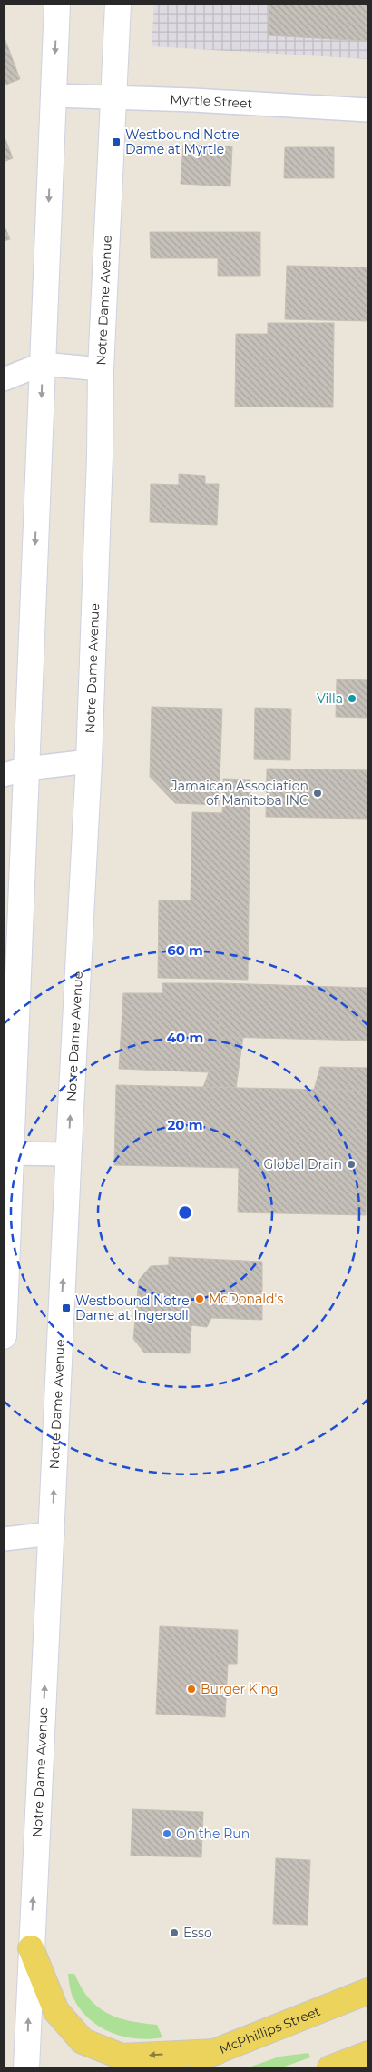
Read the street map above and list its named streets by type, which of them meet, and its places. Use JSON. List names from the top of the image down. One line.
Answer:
{"streets":{"main road":["Notre Dame Avenue","McPhillips Street"],"street":["Myrtle Street"]},"crossings":[["Myrtle Street","Notre Dame Avenue"]],"places":{"transit":["Westbound Notre Dame at Myrtle","Westbound Notre Dame at Ingersoll"],"other":["Villa","Jamaican Association of Manitoba INC","Global Drain","McDonald's","Burger King","On the Run","Esso"]},"rings":["60 m","40 m","20 m"]}
